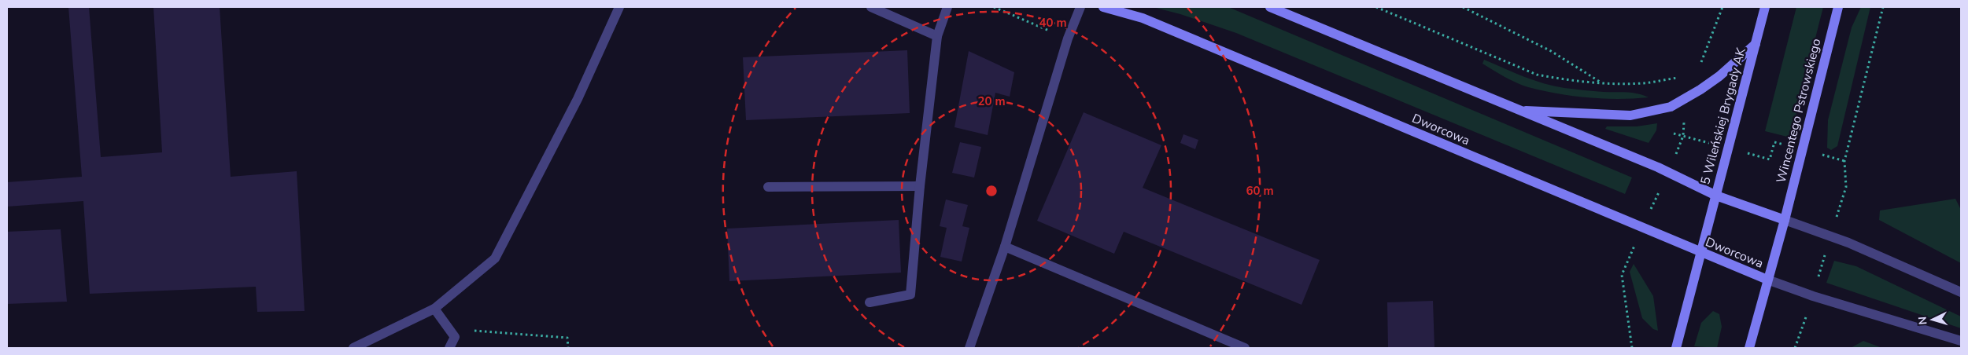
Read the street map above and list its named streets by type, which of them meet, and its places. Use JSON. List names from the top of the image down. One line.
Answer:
{"streets":{"street":["Wincentego Pstrowskiego","5 Wileńskiej Brygady AK","Dworcowa"]},"crossings":[["Wincentego Pstrowskiego","Dworcowa"]],"north":"left","rings":["40 m","20 m","60 m"]}
